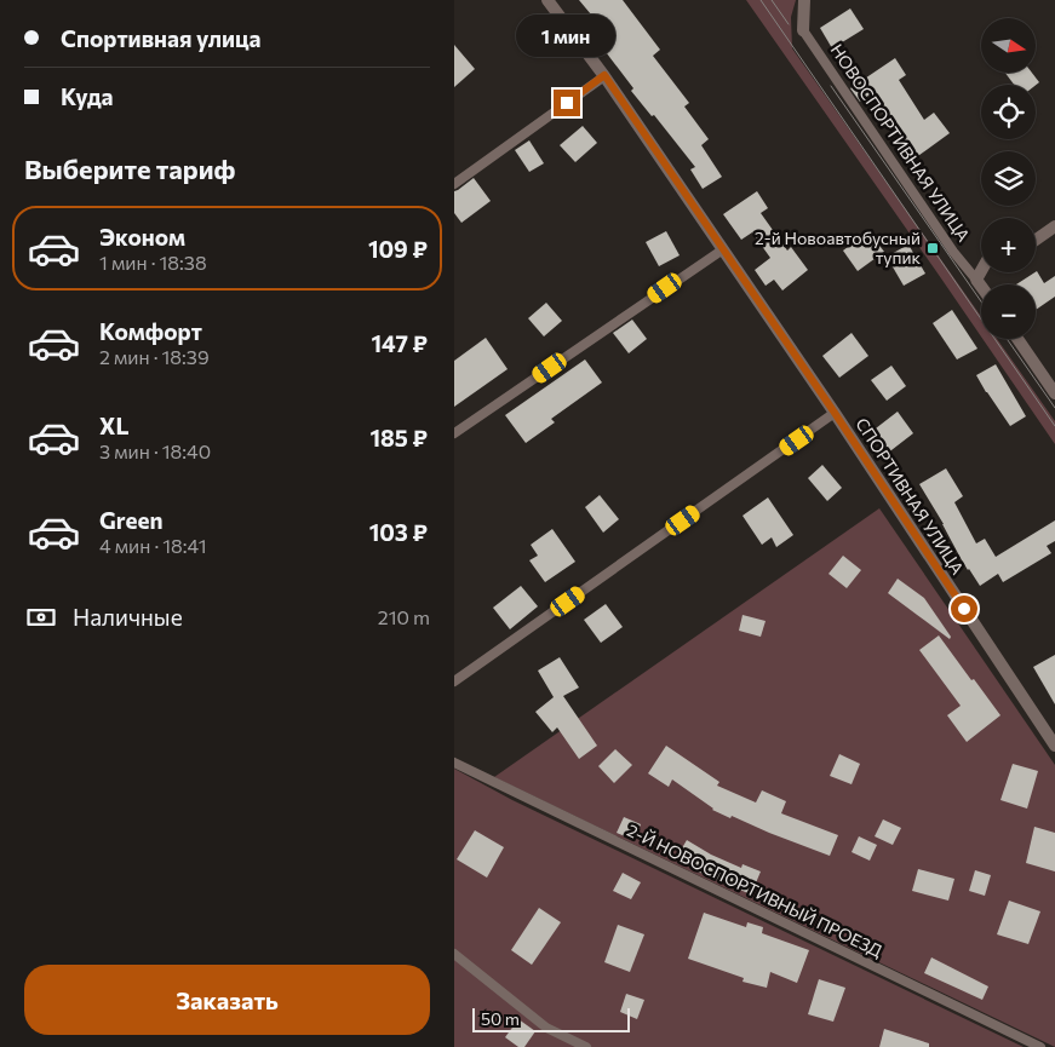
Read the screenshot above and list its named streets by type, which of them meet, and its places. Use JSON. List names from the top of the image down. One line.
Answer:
{"streets":{"street":["НОВОСПОРТИВНАЯ УЛИЦА","СПОРТИВНАЯ УЛИЦА"],"lane":["2-Й НОВОСПОРТИВНЫЙ ПРОЕЗД"]},"places":{"transit":["2-й Новоавтобусный тупик"]},"scale_bar":"50 m","north":"right","page":{"banner":["Спортивная улица","Куда"],"bubble":"1 мин","map_buttons":["+","−"],"heading":"Выберите тариф","list":[{"name":"Эконом","note":"1 мин · 18:38","value":"109 ₽"},{"name":"Комфорт","note":"2 мин · 18:39","value":"147 ₽"},{"name":"XL","note":"3 мин · 18:40","value":"185 ₽"},{"name":"Green","note":"4 мин · 18:41","value":"103 ₽"}],"pay":["Наличные","210 m"],"buttons":"Заказать","scale":"50 m"}}
